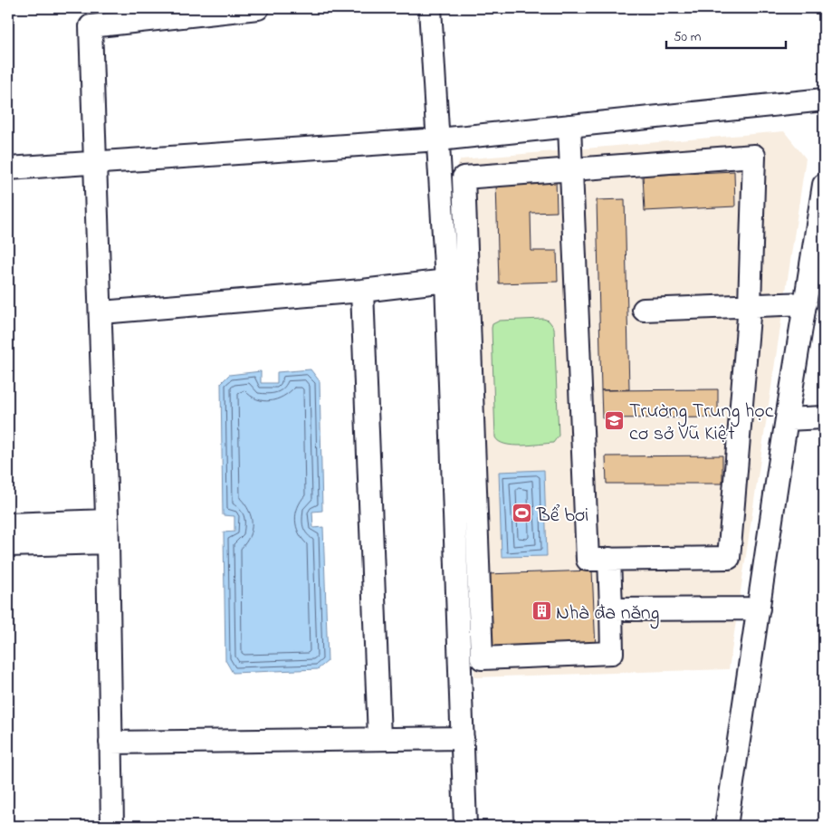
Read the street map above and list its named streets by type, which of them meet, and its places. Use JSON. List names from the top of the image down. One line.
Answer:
{"places":{"school or university":["Trường Trung học cơ sở Vũ Kiệt"],"sports":["Bể bơi"],"building":["Nhà đa năng"]},"scale_bar":"50 m"}
